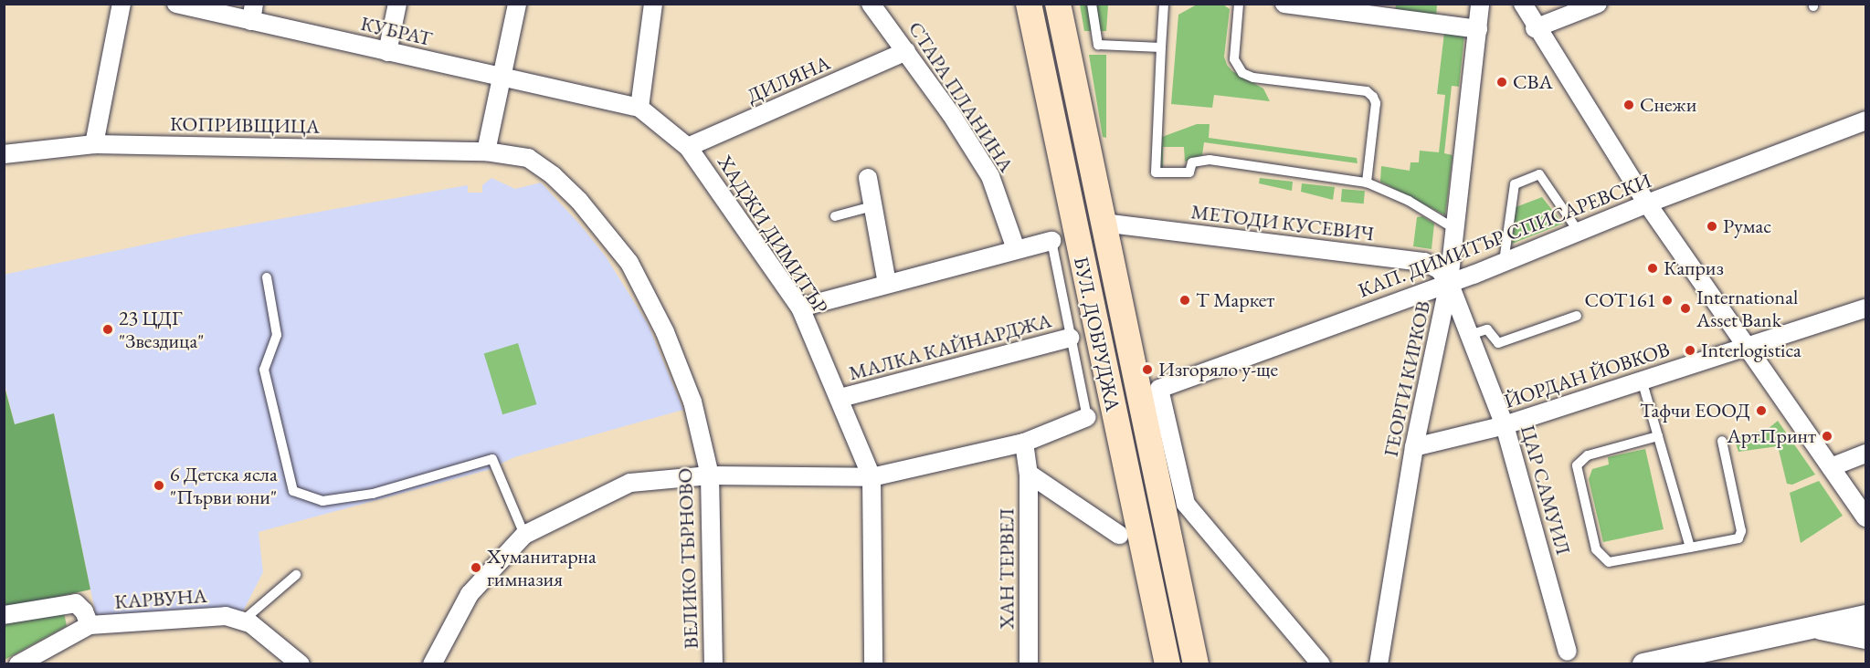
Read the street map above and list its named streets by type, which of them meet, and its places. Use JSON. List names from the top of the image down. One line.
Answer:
{"streets":{"main road":["БУЛ. ДОБРУДЖА"],"street":["КУБРАТ","ДИЛЯНА","СТАРА ПЛАНИНА","КОПРИВЩИЦА","МЕТОДИ КУСЕВИЧ","ХАДЖИ ДИМИТЪР","КАП. ДИМИТЪР СПИСАРЕВСКИ","МАЛКА КАЙНАРДЖА","ЙОРДАН ЙОВКОВ","ГЕОРГИ КИРКОВ","ЦАР САМУИЛ","ВЕЛИКО ТЪРНОВО","ХАН ТЕРВЕЛ","КАРВУНА"]},"crossings":[["КУБРАТ","ХАДЖИ ДИМИТЪР"],["ДИЛЯНА","СТАРА ПЛАНИНА"],["ДИЛЯНА","ХАДЖИ ДИМИТЪР"],["КОПРИВЩИЦА","ВЕЛИКО ТЪРНОВО"],["МЕТОДИ КУСЕВИЧ","КАП. ДИМИТЪР СПИСАРЕВСКИ"],["МЕТОДИ КУСЕВИЧ","БУЛ. ДОБРУДЖА"],["МЕТОДИ КУСЕВИЧ","ГЕОРГИ КИРКОВ"],["МЕТОДИ КУСЕВИЧ","ЦАР САМУИЛ"],["ХАДЖИ ДИМИТЪР","МАЛКА КАЙНАРДЖА"],["КАП. ДИМИТЪР СПИСАРЕВСКИ","ГЕОРГИ КИРКОВ"],["КАП. ДИМИТЪР СПИСАРЕВСКИ","ЦАР САМУИЛ"],["ЙОРДАН ЙОВКОВ","ГЕОРГИ КИРКОВ"],["ЙОРДАН ЙОВКОВ","ЦАР САМУИЛ"],["ГЕОРГИ КИРКОВ","ЦАР САМУИЛ"]],"places":["CBA","Снежи","Румас","Каприз","Т Маркет","СОТ161","International Asset Bank","23 ЦДГ \"Звездица\"","Interlogistica","Изгоряло у-ще","Тафчи ЕООД","АртПринт","6 Детска ясла \"Първи юни\"","Хуманитарна гимназия"]}
